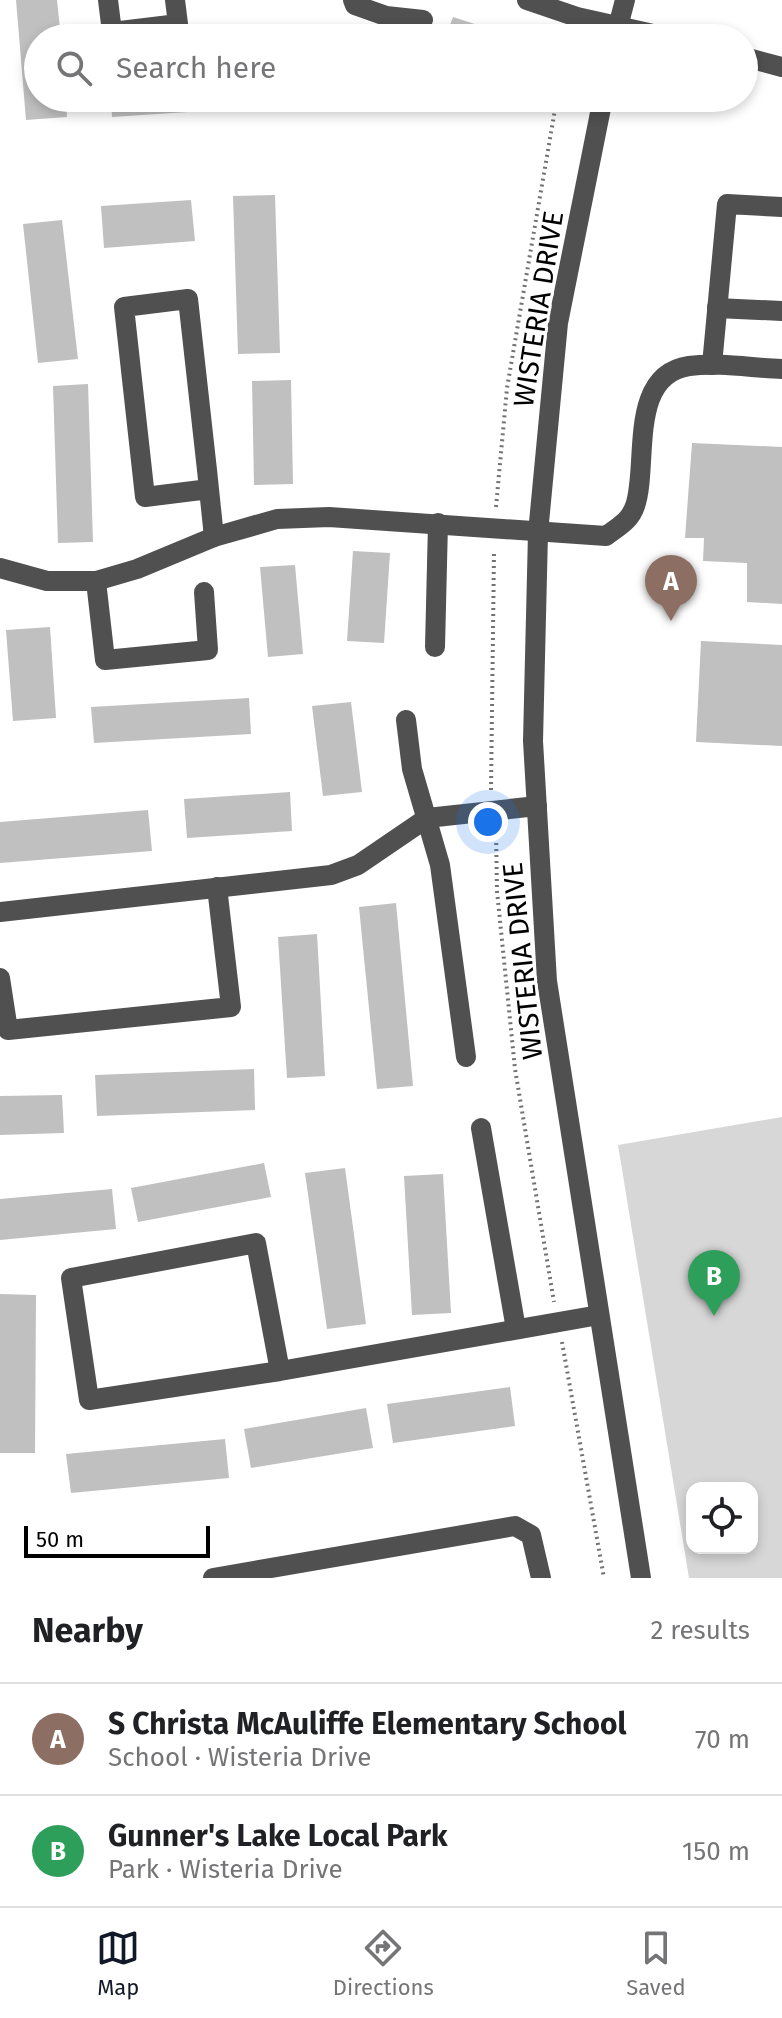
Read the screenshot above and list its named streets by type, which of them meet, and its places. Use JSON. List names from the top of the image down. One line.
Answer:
{"streets":{"street":["WISTERIA DRIVE"]},"scale_bar":"50 m","page":{"search":"Search here","pins":["A","B"],"scale":"50 m","heading":["Nearby","2 results"],"list":[{"mark":"A","name":"S Christa McAuliffe Elementary School","note":"School · Wisteria Drive","value":"70 m"},{"mark":"B","name":"Gunner's Lake Local Park","note":"Park · Wisteria Drive","value":"150 m"}],"nav":["Map","Directions","Saved"]}}
